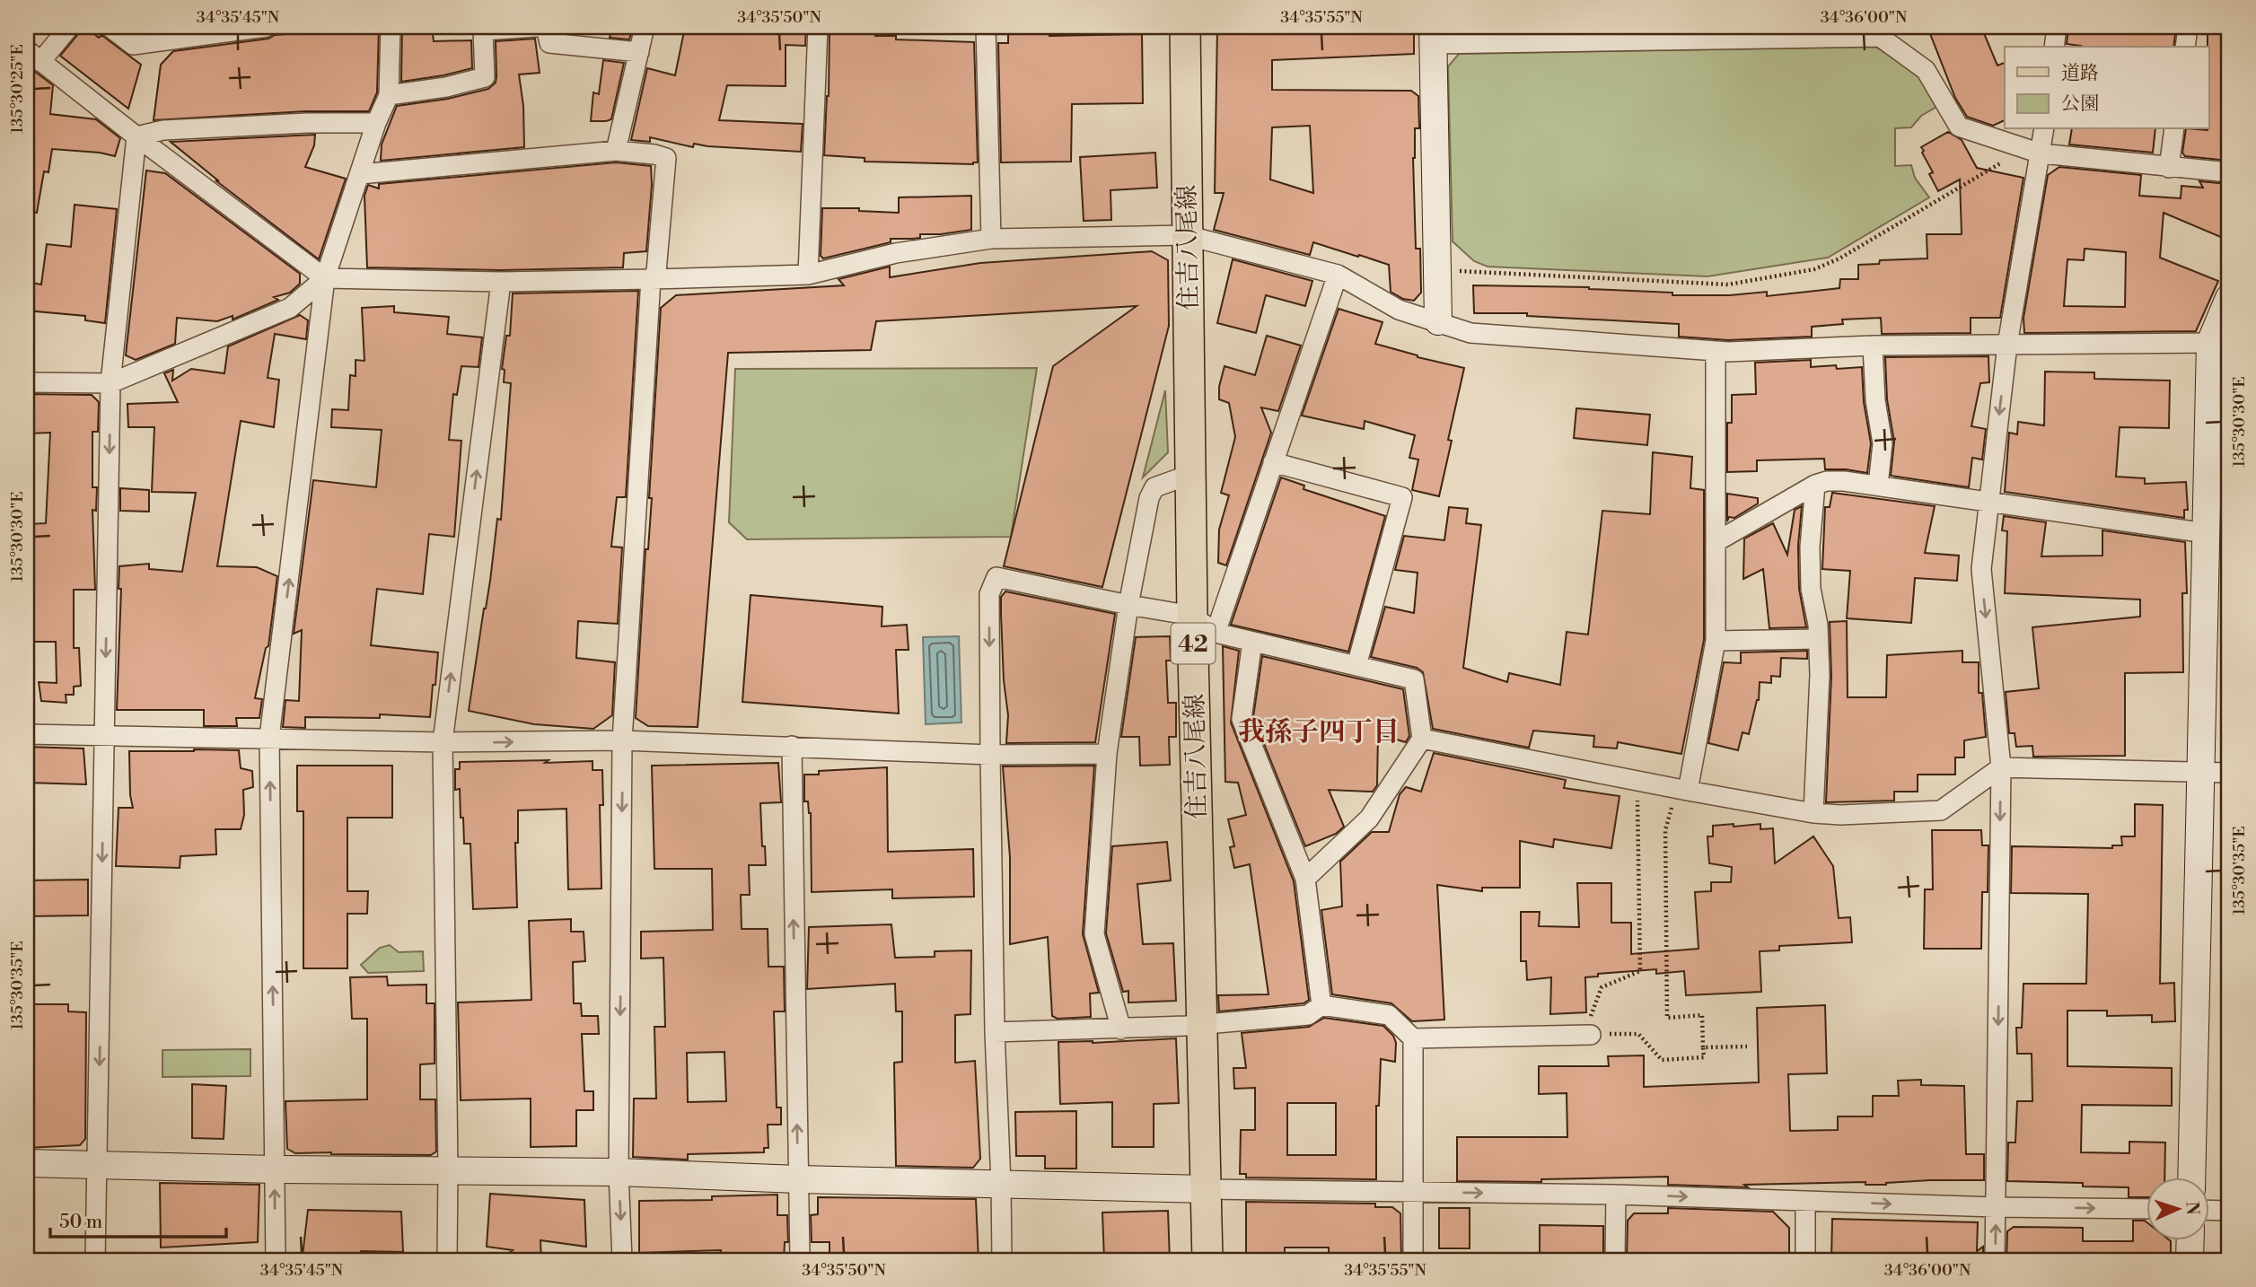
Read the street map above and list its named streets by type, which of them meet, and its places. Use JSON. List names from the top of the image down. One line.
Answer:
{"streets":{"main road":["住吉八尾線","42"]},"districts":["我孫子四丁目"],"legend":["道路","公園"],"scale_bar":"50 m","north":"right","coordinates":["34°35'45\"N","34°35'50\"N","34°35'55\"N","34°36'00\"N","135°30'25\"E","135°30'30\"E","135°30'35\"E"]}
